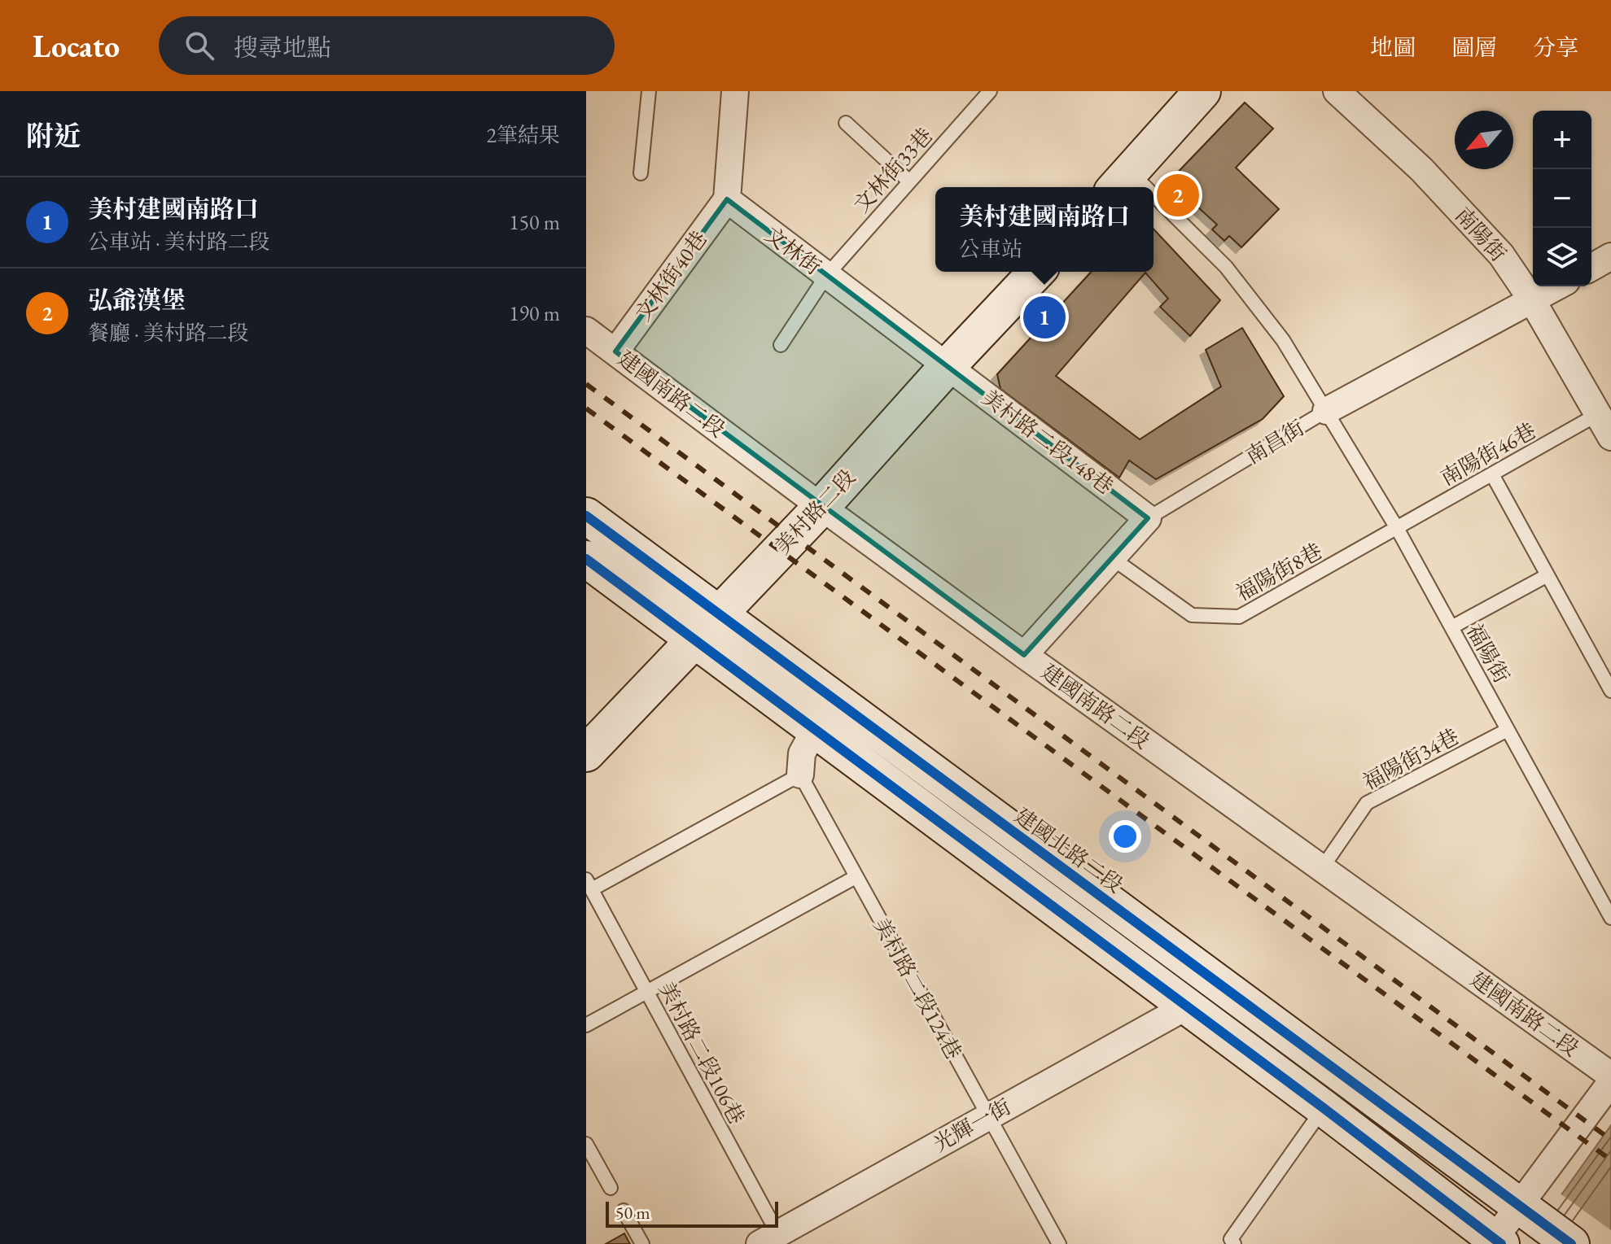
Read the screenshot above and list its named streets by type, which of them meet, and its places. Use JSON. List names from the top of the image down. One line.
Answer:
{"streets":{"street":["南陽街","文林街","文林街40巷","建國南路二段","美村路二段148巷","南昌街","美村路二段","建國北路二段","光輝一街"],"lane":["文林街33巷","南陽街46巷","福陽街8巷","福陽街","福陽街34巷","美村路二段124巷","美村路二段106巷"]},"crossings":[["文林街33巷","文林街"],["南陽街","南昌街"],["南陽街","南陽街46巷"],["文林街","文林街40巷"],["文林街","美村路二段148巷"],["文林街","美村路二段"],["文林街40巷","建國南路二段"],["建國南路二段","南昌街"],["建國南路二段","美村路二段"],["建國南路二段","福陽街34巷"],["美村路二段148巷","南昌街"],["美村路二段148巷","美村路二段"],["南昌街","福陽街8巷"],["南昌街","福陽街"],["南陽街46巷","福陽街8巷"],["南陽街46巷","福陽街"],["美村路二段","建國北路二段"],["福陽街8巷","福陽街"],["福陽街","福陽街34巷"],["美村路二段124巷","光輝一街"],["美村路二段106巷","光輝一街"]],"scale_bar":"50 m","north":"bottom left","page":{"header":"Locato","search":"搜尋地點","nav":["地圖","圖層","分享"],"heading":["附近","2筆結果"],"map_buttons":["+","−"],"pins":["2","1"],"list":[{"mark":"1","name":"美村建國南路口","note":"公車站 · 美村路二段","value":"150 m"},{"mark":"2","name":"弘爺漢堡","note":"餐廳 · 美村路二段","value":"190 m"}],"popup":["美村建國南路口","公車站"],"scale":"50 m"}}
